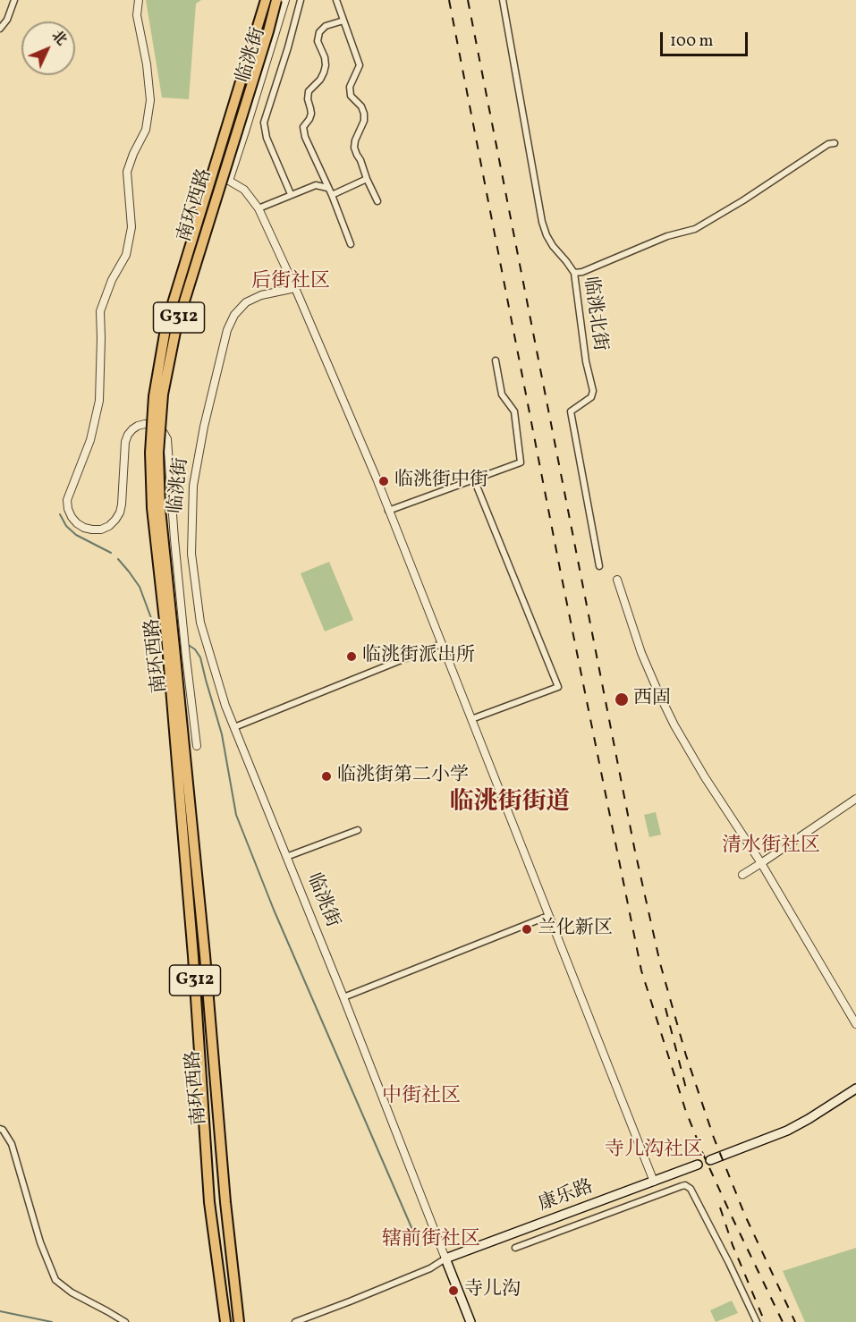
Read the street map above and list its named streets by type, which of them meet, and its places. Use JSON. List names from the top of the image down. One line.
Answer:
{"streets":{"highway":["南环西路","G312"],"main road":["康乐路"],"street":["临洮街","临洮北街"]},"crossings":[["临洮街","康乐路"]],"districts":["后街社区","临洮街街道","清水街社区","中街社区","寺儿沟社区","辖前街社区"],"places":["临洮街中街","临洮街派出所","西固","临洮街第二小学","兰化新区","寺儿沟"],"scale_bar":"100 m","north":"top right"}
